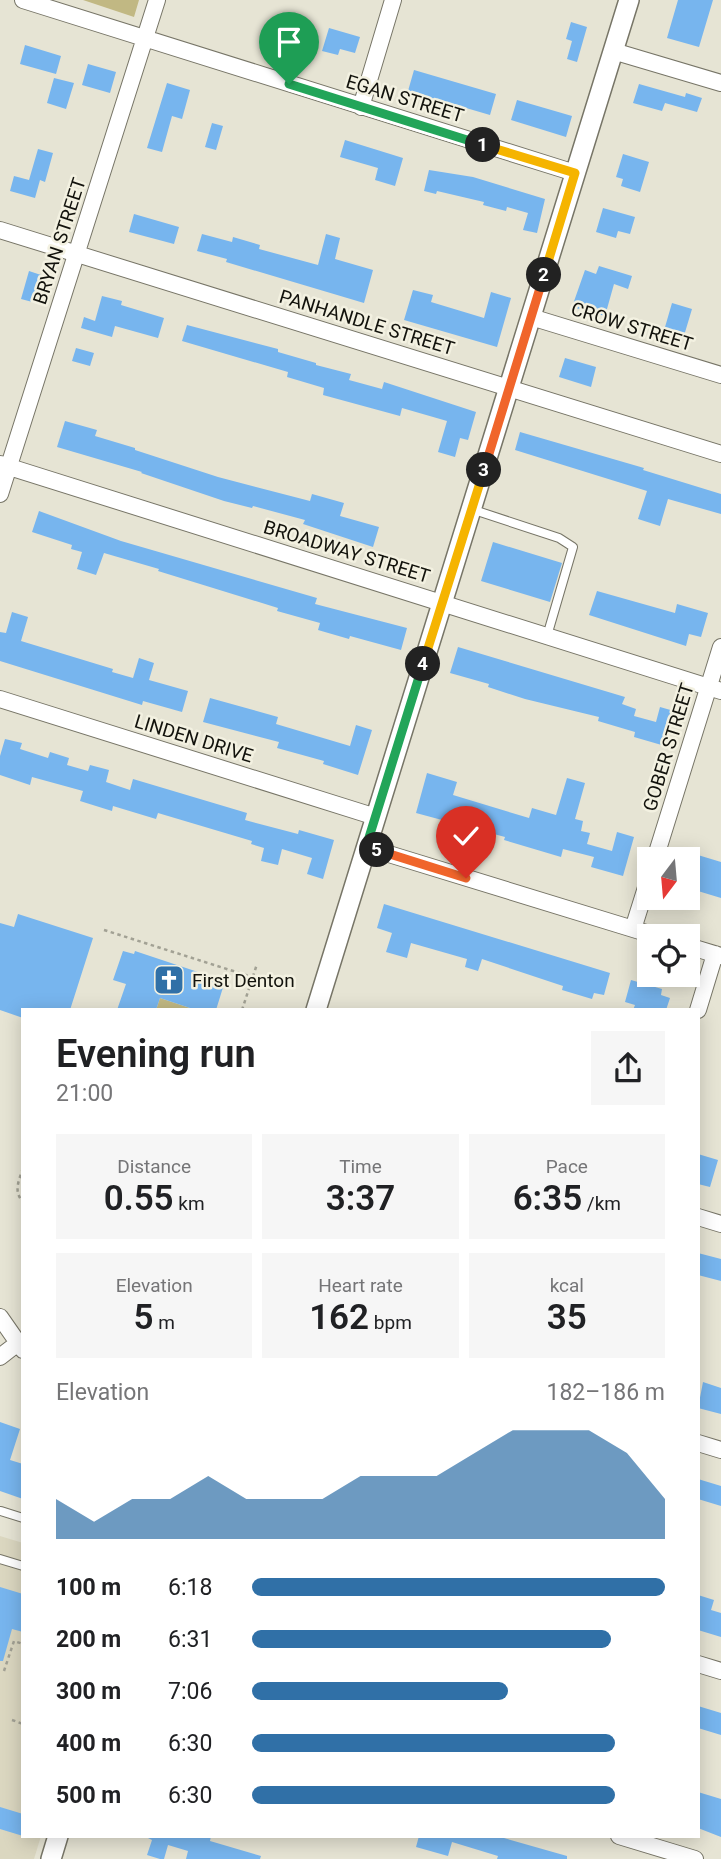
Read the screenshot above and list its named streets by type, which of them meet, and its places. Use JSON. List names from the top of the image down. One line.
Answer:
{"streets":{"street":["EGAN STREET","BRYAN STREET","PANHANDLE STREET","CROW STREET","BROADWAY STREET","LINDEN DRIVE","GOBER STREET"]},"crossings":[["EGAN STREET","BRYAN STREET"],["BRYAN STREET","PANHANDLE STREET"],["BRYAN STREET","BROADWAY STREET"],["BROADWAY STREET","GOBER STREET"]],"places":{"church":["First Denton"]},"north":"bottom","page":{"pins":["1","2","3","4","5"],"heading":["Evening run","21:00"],"stats":[["Distance","0.55 km"],["Time","3:37"],["Pace","6:35 /km"],["Elevation","5 m"],["Heart rate","162 bpm"],["kcal","35"]],"chart":["Elevation","182–186 m"],"list":[{"name":"100 m","note":"6:18"},{"name":"200 m","note":"6:31"},{"name":"300 m","note":"7:06"},{"name":"400 m","note":"6:30"},{"name":"500 m","note":"6:30"}]}}
